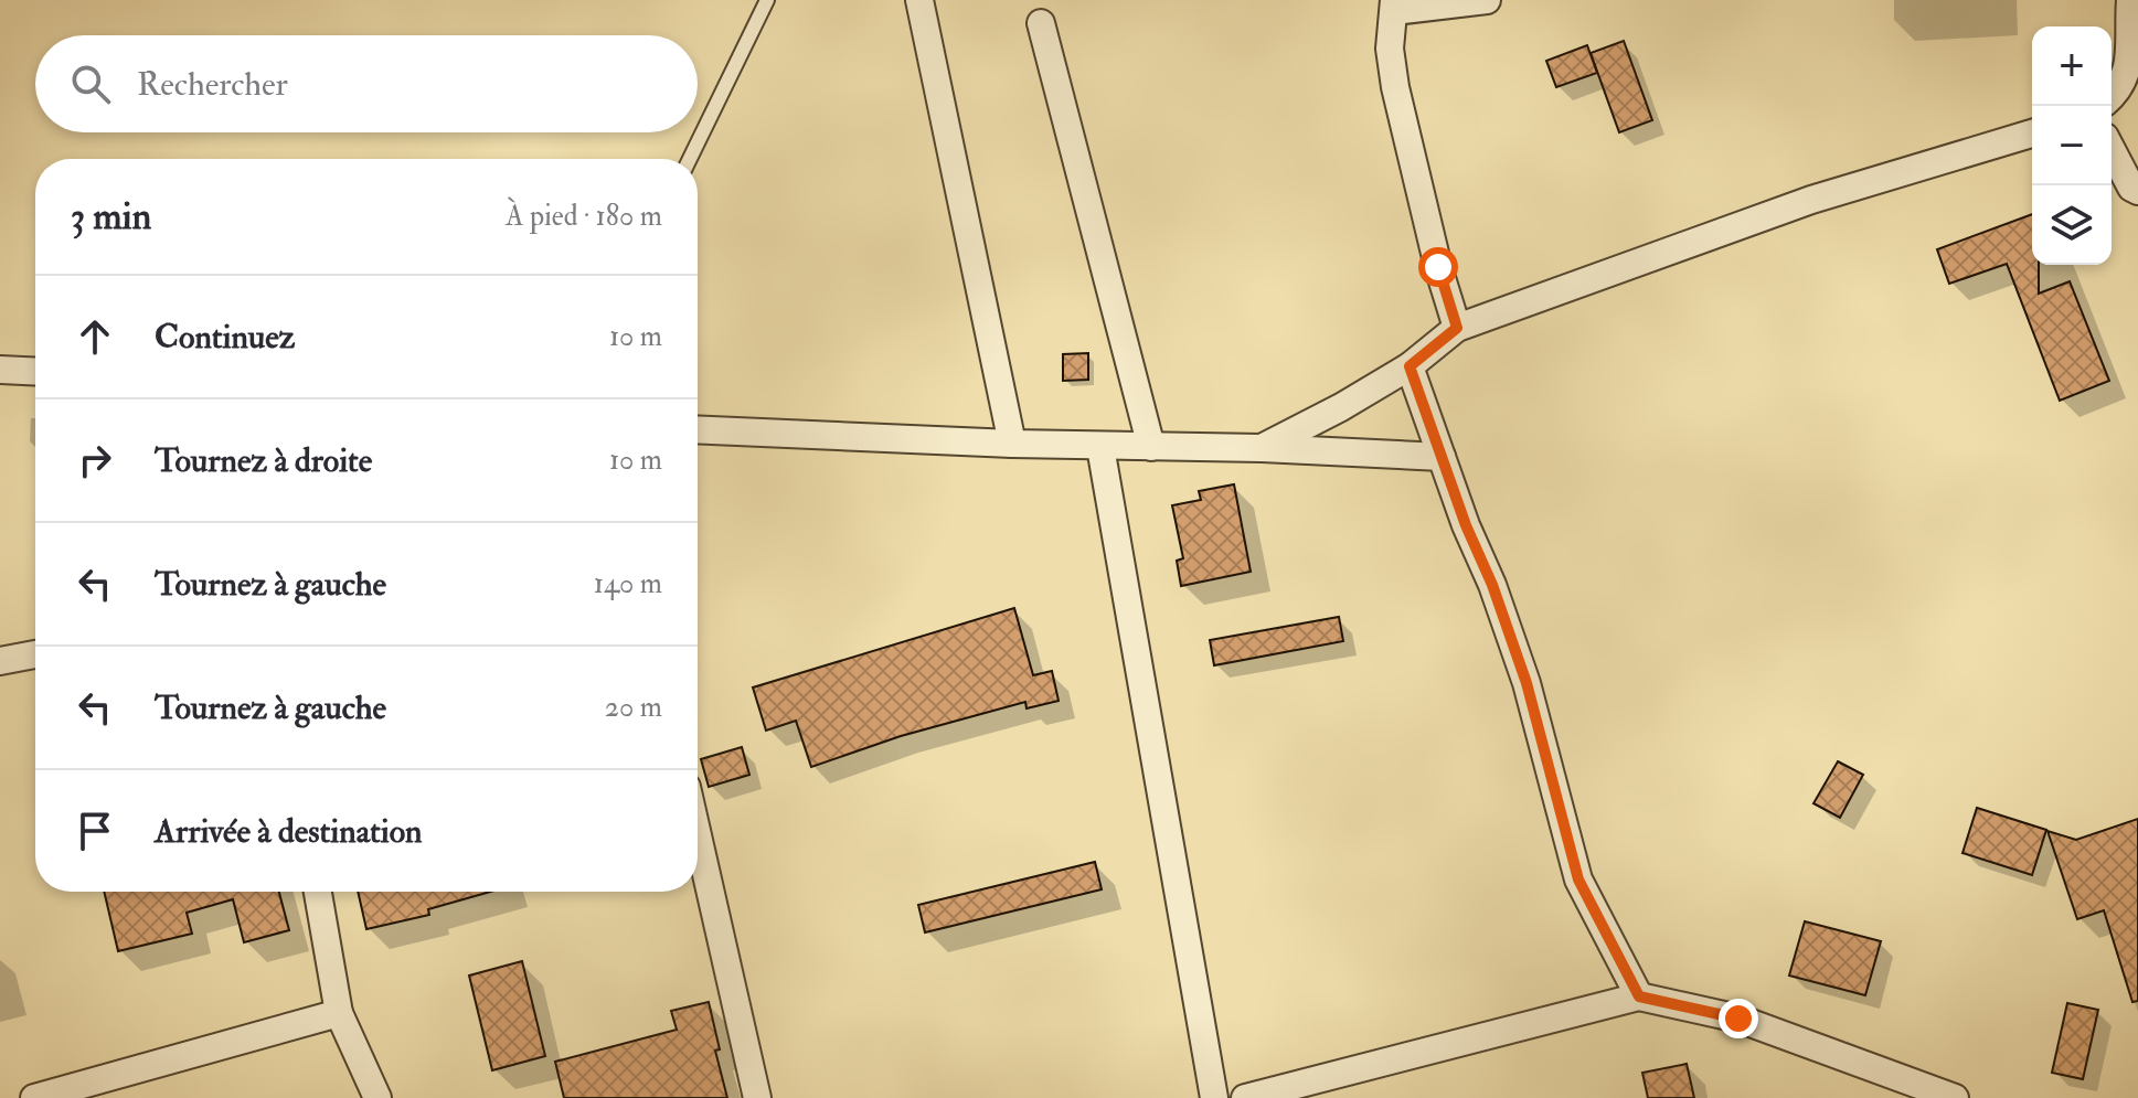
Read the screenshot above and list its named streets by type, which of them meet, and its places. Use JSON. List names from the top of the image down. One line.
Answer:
{"page":{"map_buttons":["+","−"],"search":"Rechercher","heading":["3 min","À pied · 180 m"],"list":[["Continuez","10 m"],["Tournez à droite","10 m"],["Tournez à gauche","140 m"],["Tournez à gauche","20 m"],"Arrivée à destination"]}}
